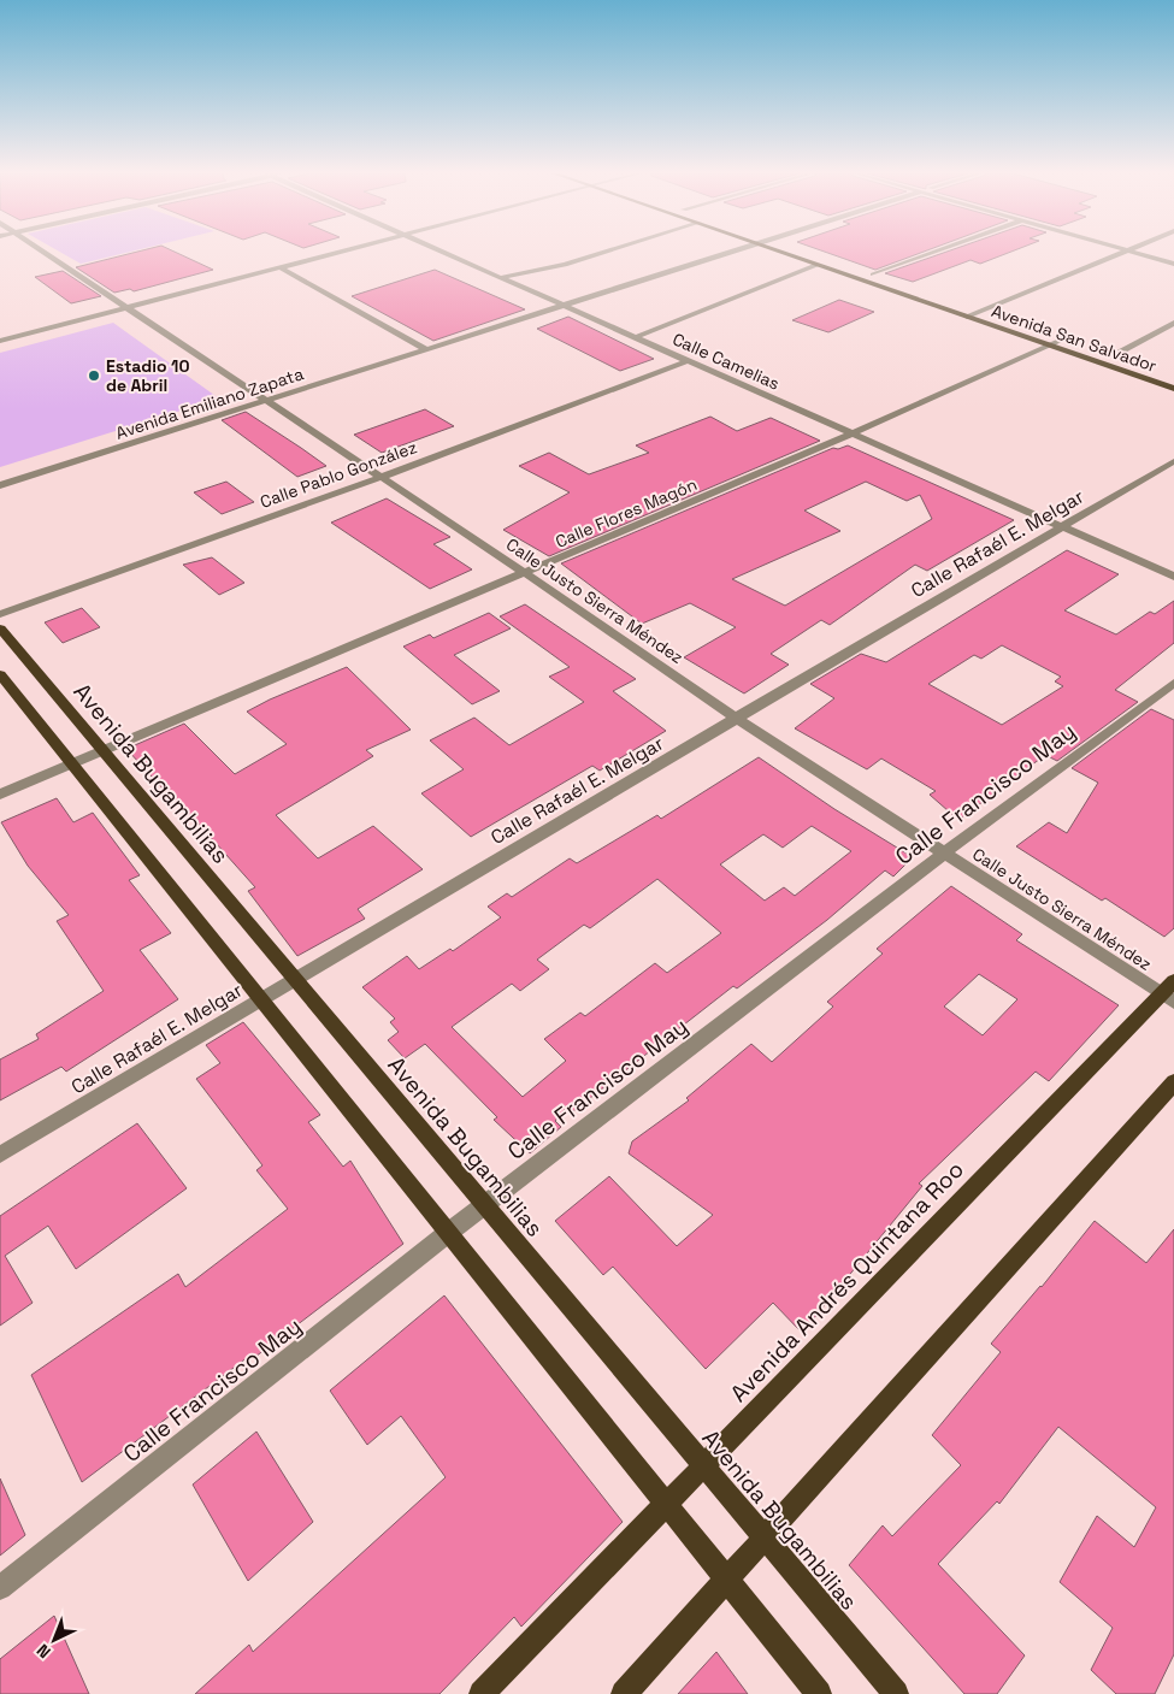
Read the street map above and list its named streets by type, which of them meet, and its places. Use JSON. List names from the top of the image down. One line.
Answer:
{"streets":{"main road":["Avenida San Salvador","Avenida Bugambilias","Avenida Andrés Quintana Roo"],"street":["Calle Camelias","Avenida Emiliano Zapata","Calle Pablo González","Calle Flores Magón","Calle Rafaél E. Melgar","Calle Justo Sierra Méndez","Calle Francisco May"]},"crossings":[["Avenida San Salvador","Calle Flores Magón"],["Calle Camelias","Avenida Emiliano Zapata"],["Calle Camelias","Calle Pablo González"],["Calle Camelias","Calle Flores Magón"],["Calle Camelias","Calle Rafaél E. Melgar"],["Avenida Emiliano Zapata","Calle Justo Sierra Méndez"],["Calle Pablo González","Calle Justo Sierra Méndez"],["Calle Flores Magón","Calle Justo Sierra Méndez"],["Calle Flores Magón","Avenida Bugambilias"],["Calle Rafaél E. Melgar","Calle Justo Sierra Méndez"],["Calle Rafaél E. Melgar","Avenida Bugambilias"],["Calle Justo Sierra Méndez","Calle Francisco May"],["Calle Justo Sierra Méndez","Avenida Andrés Quintana Roo"],["Avenida Bugambilias","Calle Francisco May"],["Avenida Bugambilias","Avenida Andrés Quintana Roo"]],"places":["Estadio 10 de Abril"],"north":"bottom left"}
